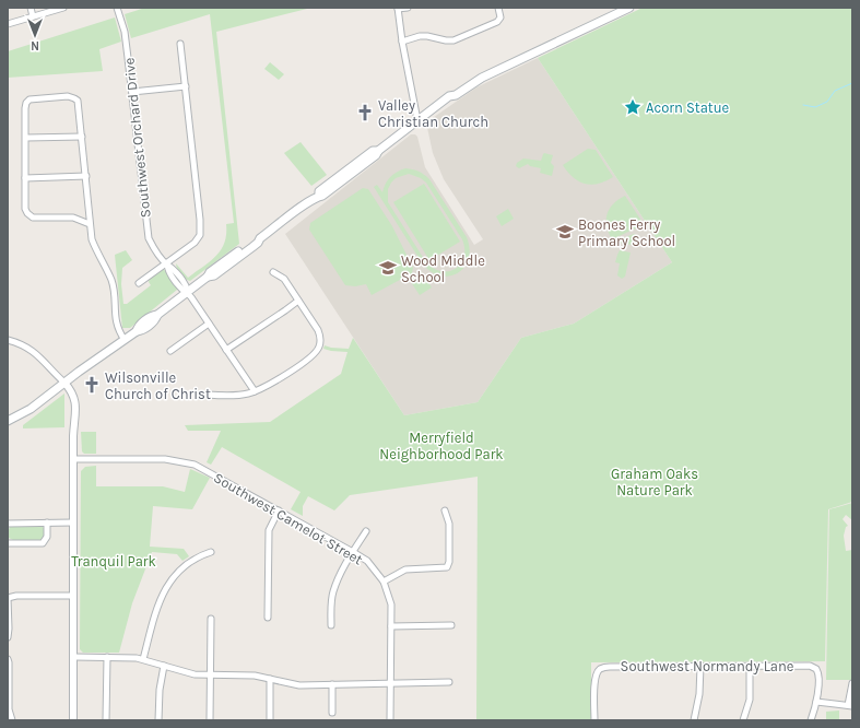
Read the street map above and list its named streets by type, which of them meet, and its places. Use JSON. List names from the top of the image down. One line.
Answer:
{"streets":{"street":["Southwest Orchard Drive","Southwest Camelot Street","Southwest Normandy Lane"]},"parks":["Merryfield Neighborhood Park","Graham Oaks Nature Park","Tranquil Park"],"places":{"place":["Acorn Statue"],"church":["Valley Christian Church","Wilsonville Church of Christ"],"school or university":["Boones Ferry Primary School","Wood Middle School"]},"north":"bottom"}
